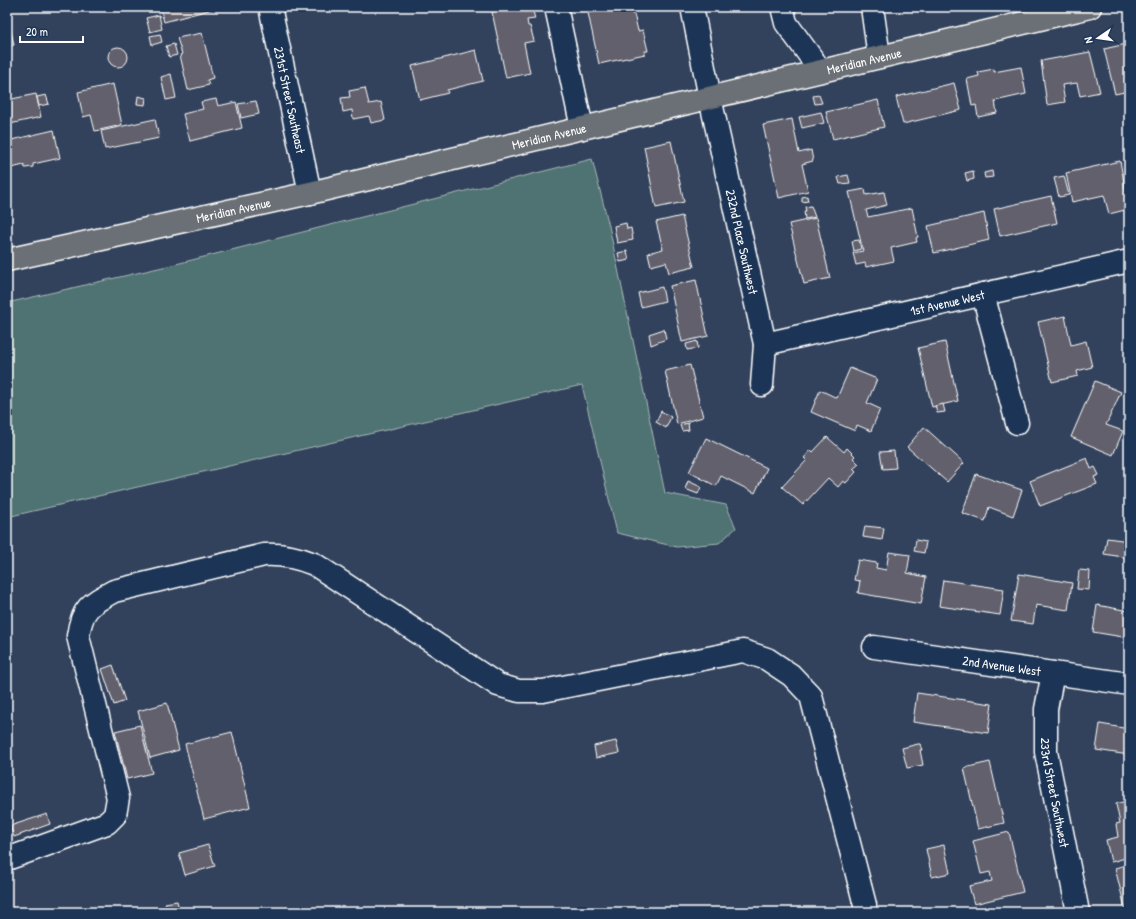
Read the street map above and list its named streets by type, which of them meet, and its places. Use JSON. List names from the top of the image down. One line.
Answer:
{"streets":{"main road":["Meridian Avenue"],"street":["231st Street Southeast","232nd Place Southwest","1st Avenue West","2nd Avenue West","233rd Street Southwest"]},"crossings":[["Meridian Avenue","231st Street Southeast"],["Meridian Avenue","232nd Place Southwest"],["232nd Place Southwest","1st Avenue West"],["2nd Avenue West","233rd Street Southwest"]],"scale_bar":"20 m","north":"left"}
